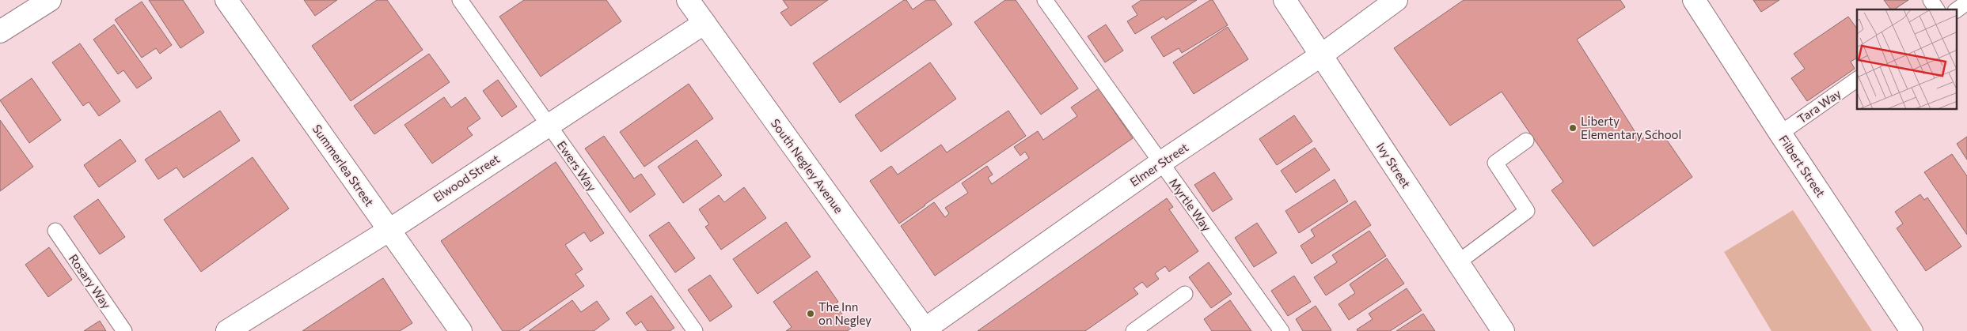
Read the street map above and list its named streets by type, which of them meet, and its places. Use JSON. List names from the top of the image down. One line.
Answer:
{"streets":{"street":["Elmer Street","Summerlea Street","Ivy Street","South Negley Avenue","Filbert Street","Elwood Street"],"lane":["Tara Way","Ewers Way","Myrtle Way","Rosary Way"]},"crossings":[["Tara Way","Filbert Street"],["Elmer Street","Ivy Street"],["Elmer Street","South Negley Avenue"],["Elmer Street","Myrtle Way"],["Summerlea Street","Elwood Street"],["Ewers Way","Elwood Street"],["South Negley Avenue","Elwood Street"]],"places":["Liberty Elementary School","The Inn on Negley"]}
